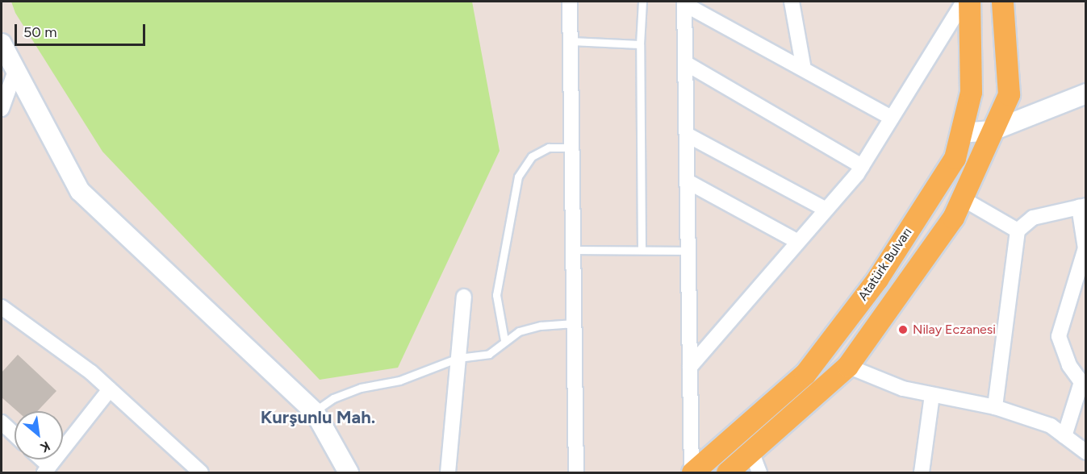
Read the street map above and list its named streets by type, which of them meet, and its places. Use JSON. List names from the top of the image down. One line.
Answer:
{"streets":{"main road":["Atatürk Bulvarı"]},"districts":["Kurşunlu Mah."],"places":["Nilay Eczanesi"],"scale_bar":"50 m","north":"bottom right"}
